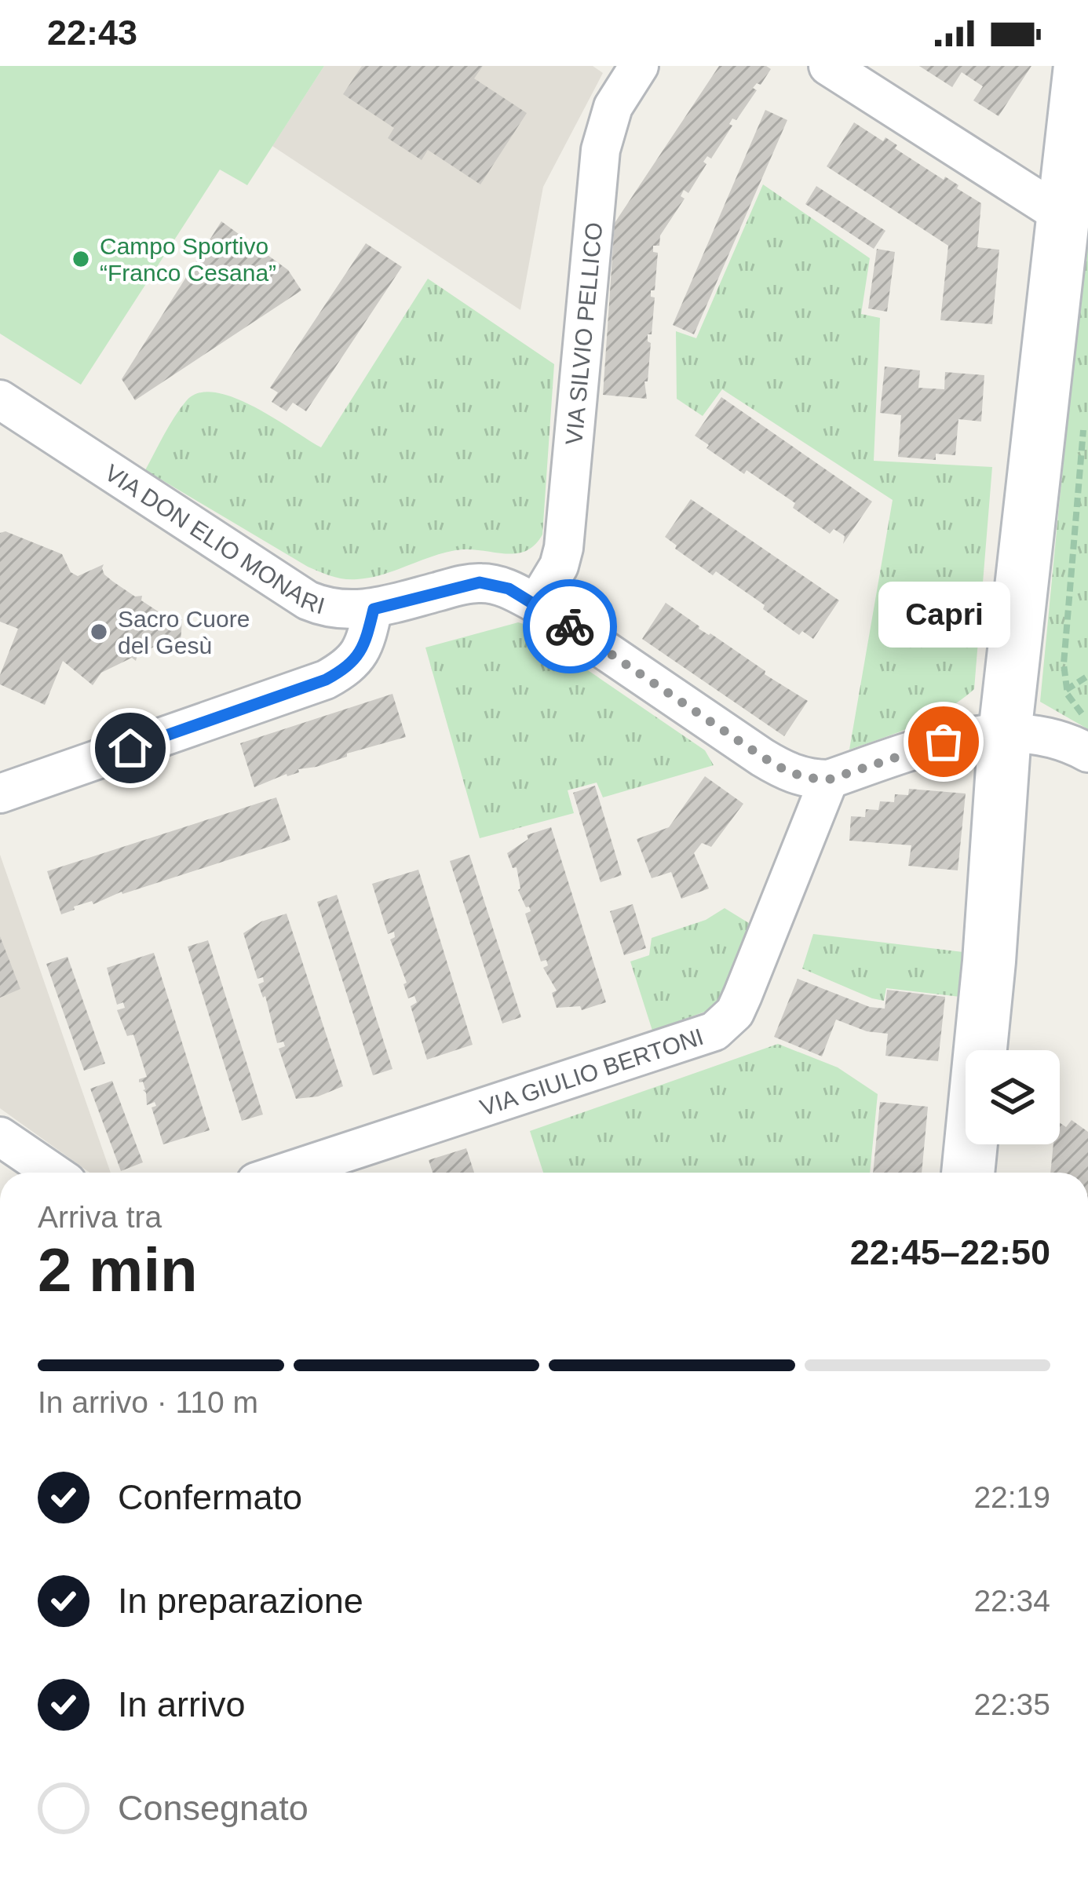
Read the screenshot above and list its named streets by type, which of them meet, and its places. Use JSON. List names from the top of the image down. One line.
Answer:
{"streets":{"street":["VIA SILVIO PELLICO","VIA DON ELIO MONARI","VIA GIULIO BERTONI"]},"crossings":[["VIA SILVIO PELLICO","VIA DON ELIO MONARI"],["VIA DON ELIO MONARI","VIA GIULIO BERTONI"]],"places":["Campo Sportivo “Franco Cesana”","Sacro Cuore del Gesù","Capri"],"page":{"status":"22:43","bubble":"Capri","heading":["2 min","Arriva tra","22:45–22:50"],"bar":"In arrivo · 110 m","list":[["Confermato","22:19"],["In preparazione","22:34"],["In arrivo","22:35"],"Consegnato"]}}
